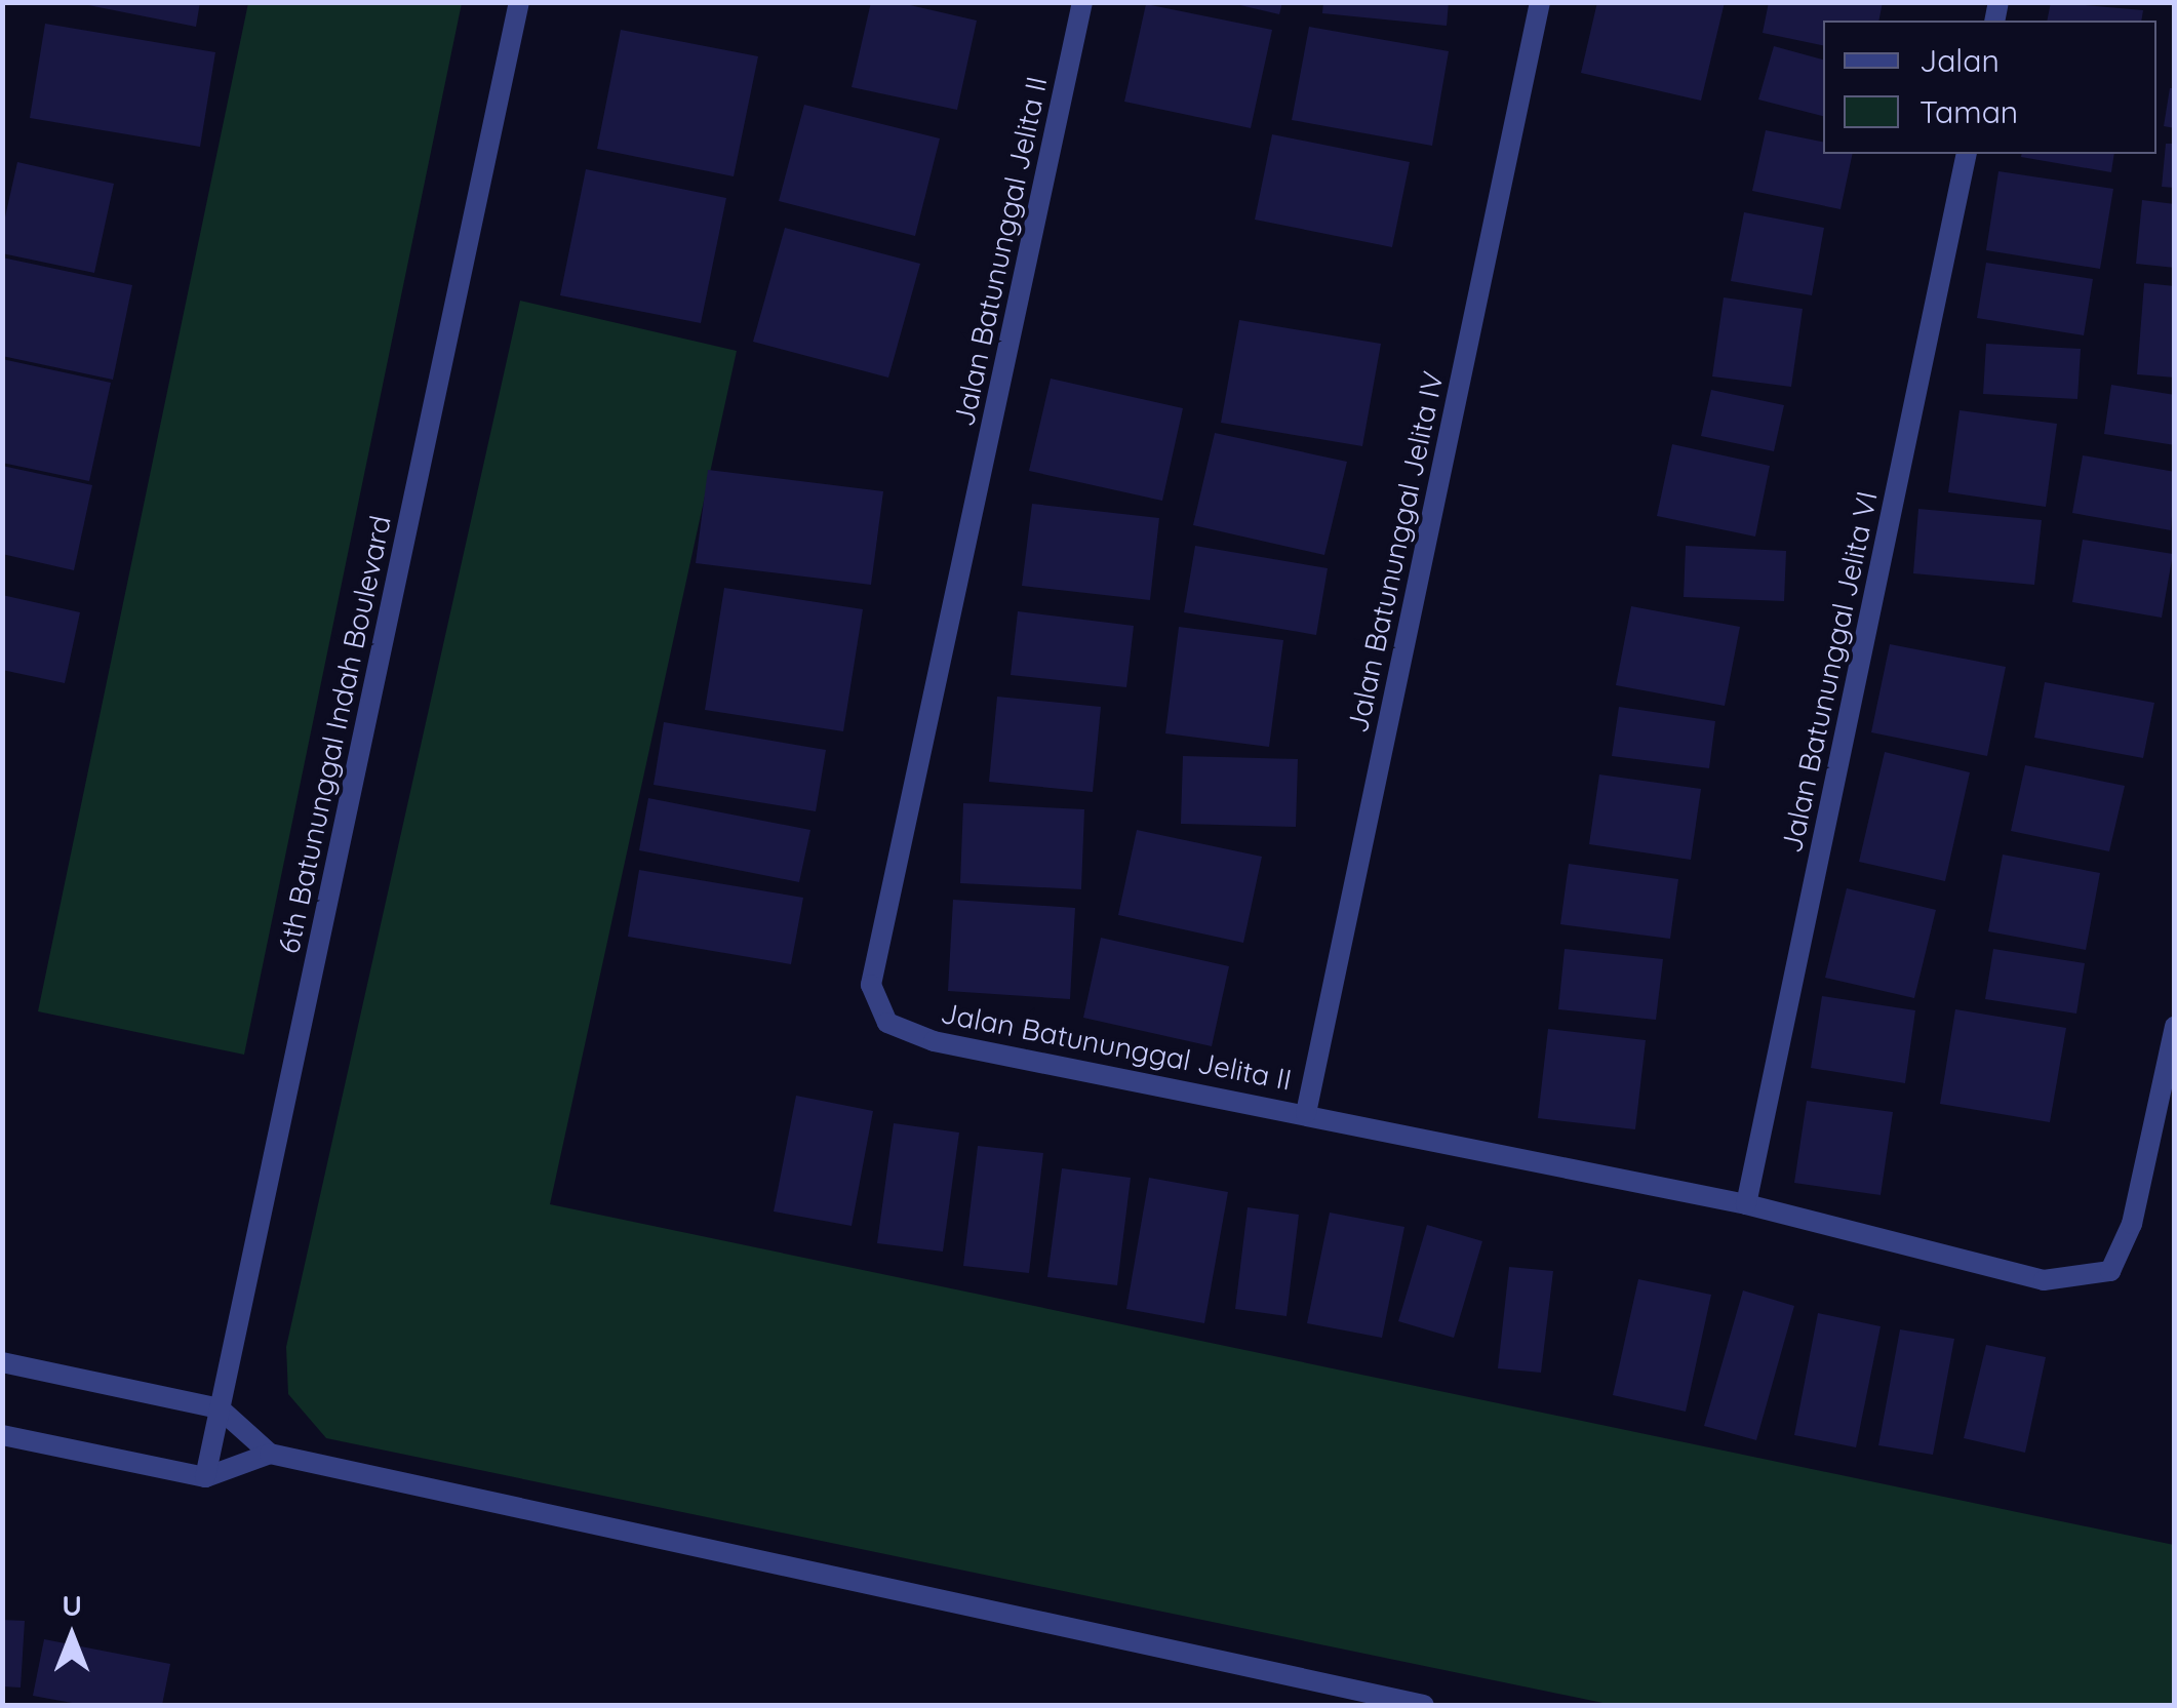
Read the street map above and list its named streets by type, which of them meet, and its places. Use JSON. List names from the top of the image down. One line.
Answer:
{"streets":{"street":["Jalan Batununggal Jelita II","Jalan Batununggal Jelita IV","Jalan Batununggal Jelita VI","6th Batununggal Indah Boulevard"]},"crossings":[["Jalan Batununggal Jelita II","Jalan Batununggal Jelita IV"],["Jalan Batununggal Jelita II","Jalan Batununggal Jelita VI"]],"legend":["Jalan","Taman"],"north":"top"}
